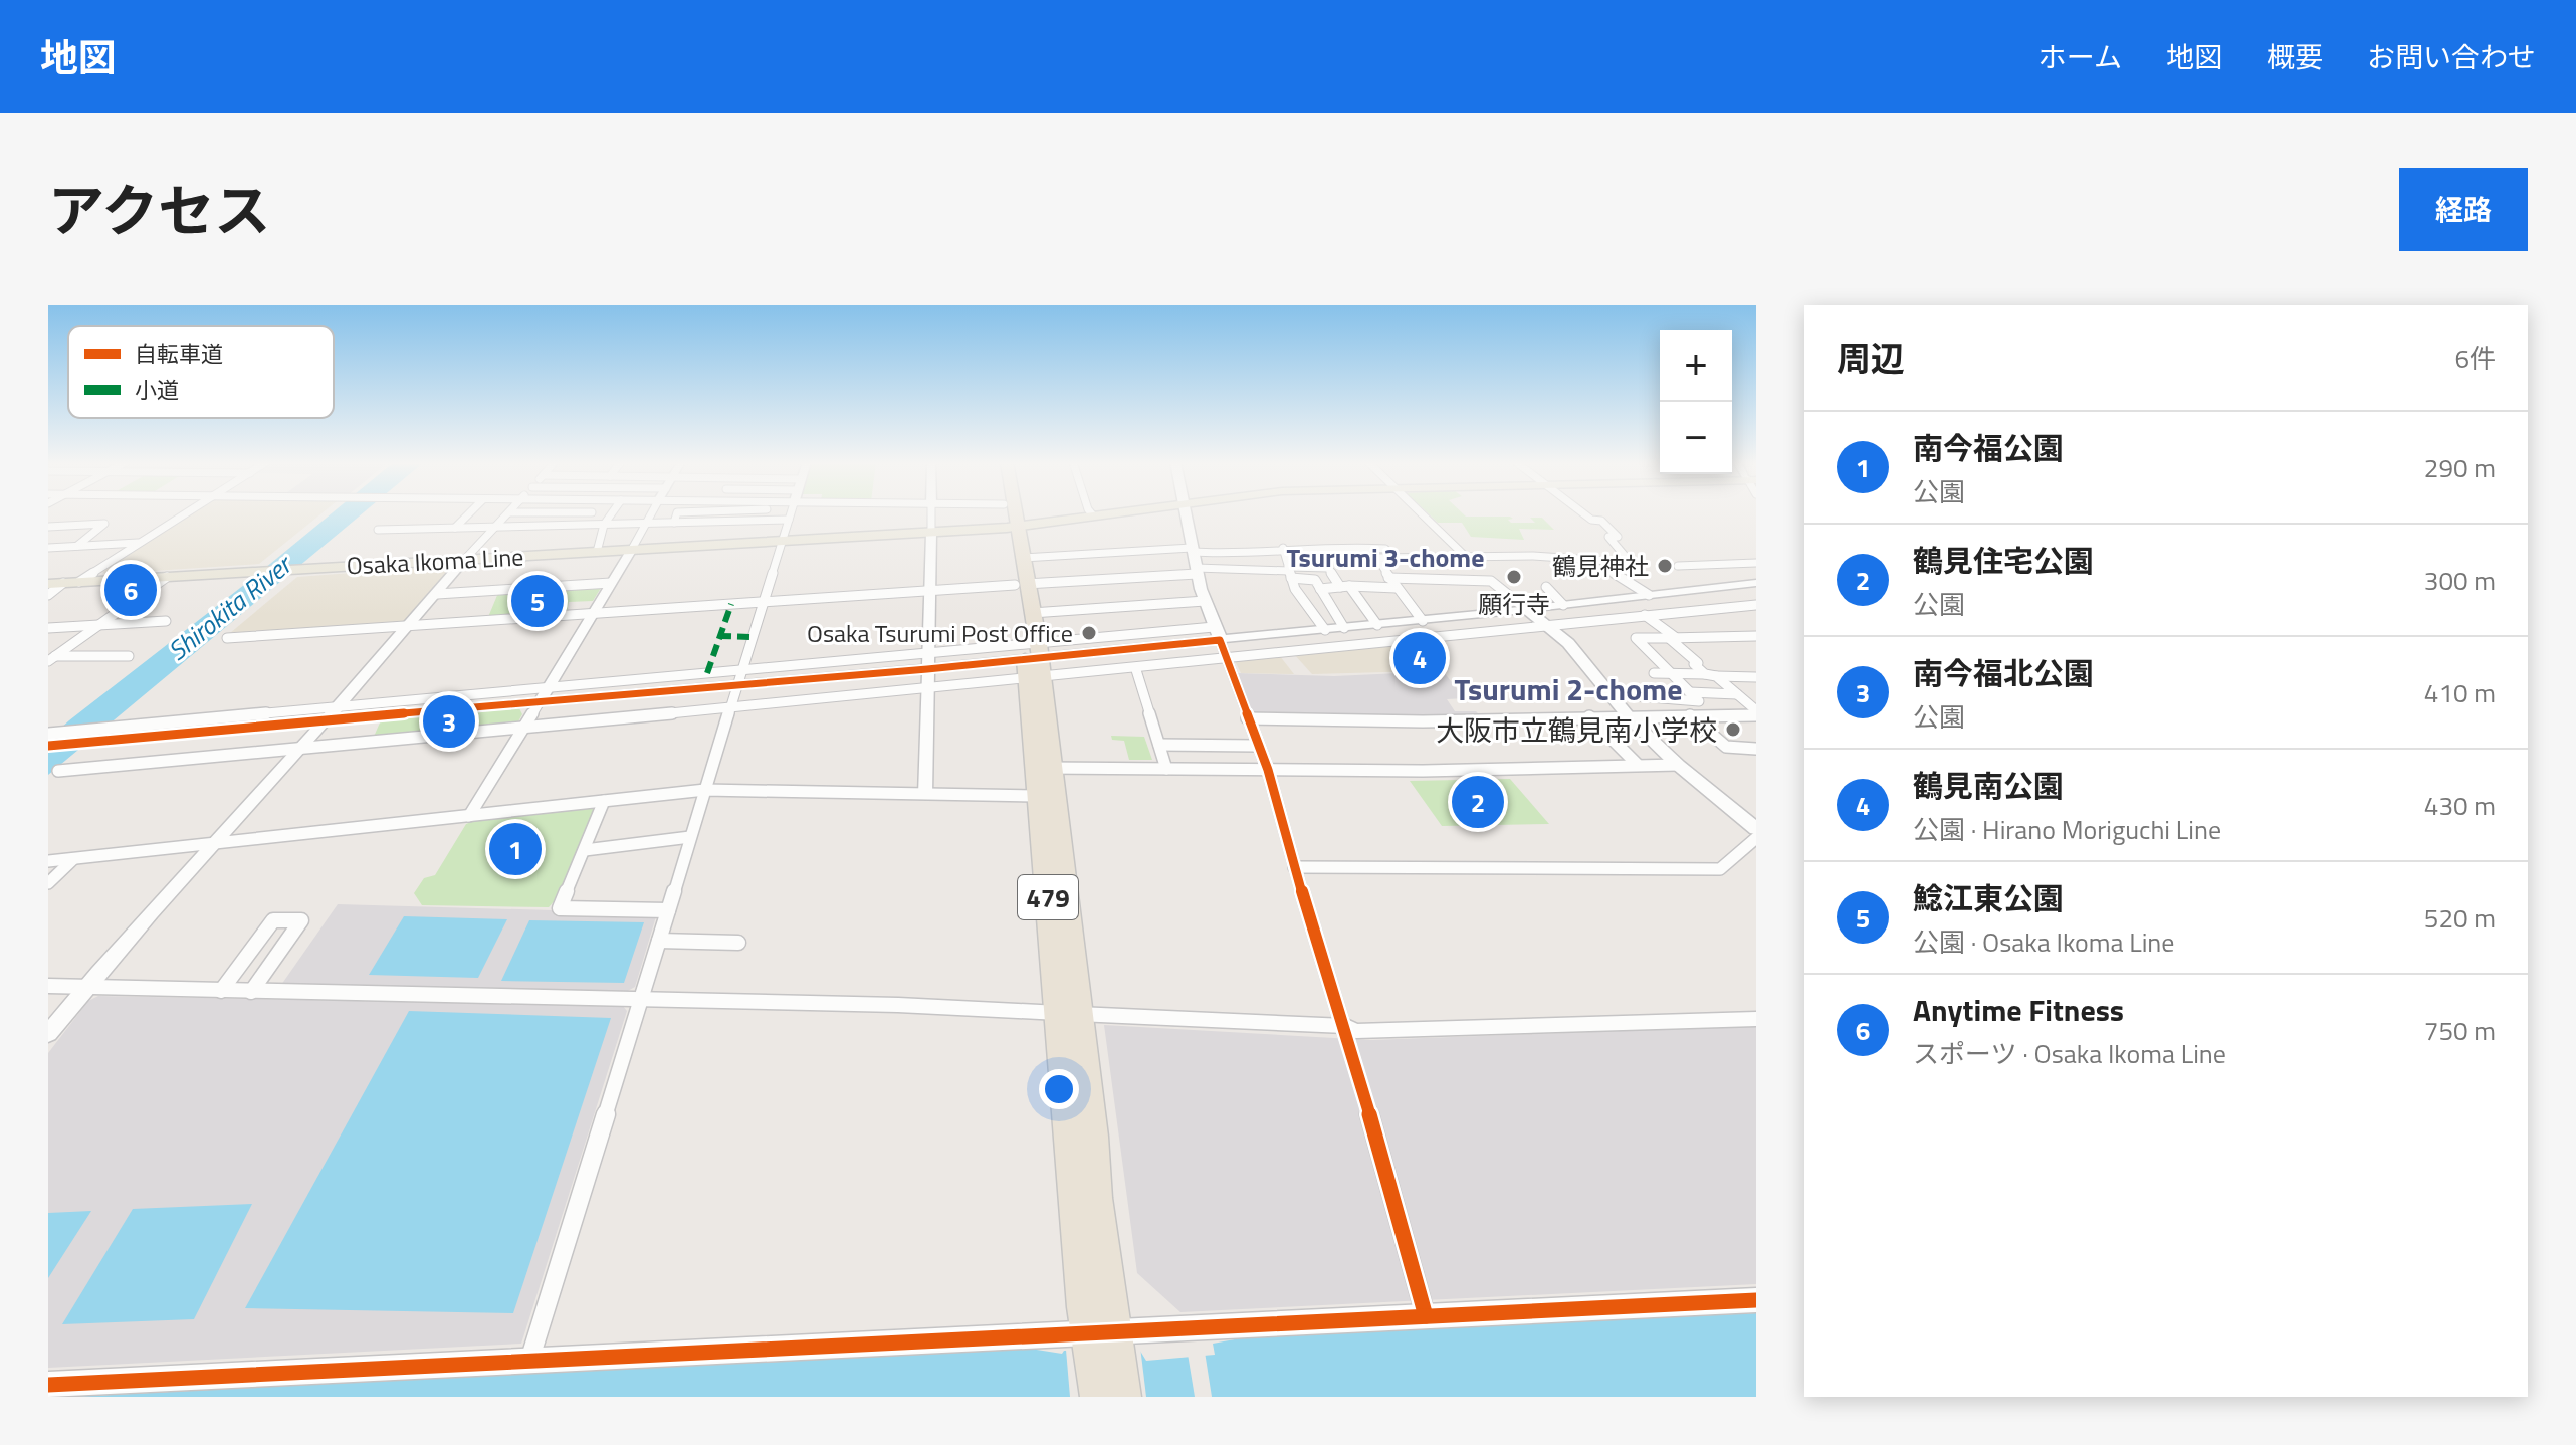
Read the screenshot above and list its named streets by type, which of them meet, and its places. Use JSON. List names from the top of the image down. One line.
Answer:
{"streets":{"highway":["479"],"main road":["Osaka Ikoma Line"]},"crossings":[["Osaka Ikoma Line","479"]],"districts":["Tsurumi 3-chome","Tsurumi 2-chome"],"water":["Shirokita River"],"places":["鶴見神社","願行寺","Osaka Tsurumi Post Office","大阪市立鶴見南小学校"],"legend":["自転車道","小道"],"page":{"header":"地図","nav":["ホーム","地図","概要","お問い合わせ"],"title":"アクセス","buttons":"経路","heading":["周辺","6件"],"map_buttons":["+","−"],"list":[{"mark":"1","name":"南今福公園","note":"公園","value":"290 m"},{"mark":"2","name":"鶴見住宅公園","note":"公園","value":"300 m"},{"mark":"3","name":"南今福北公園","note":"公園","value":"410 m"},{"mark":"4","name":"鶴見南公園","note":"公園 · Hirano Moriguchi Line","value":"430 m"},{"mark":"5","name":"鯰江東公園","note":"公園 · Osaka Ikoma Line","value":"520 m"},{"mark":"6","name":"Anytime Fitness","note":"スポーツ · Osaka Ikoma Line","value":"750 m"}],"pins":["6","5","4","3","2","1"]}}
